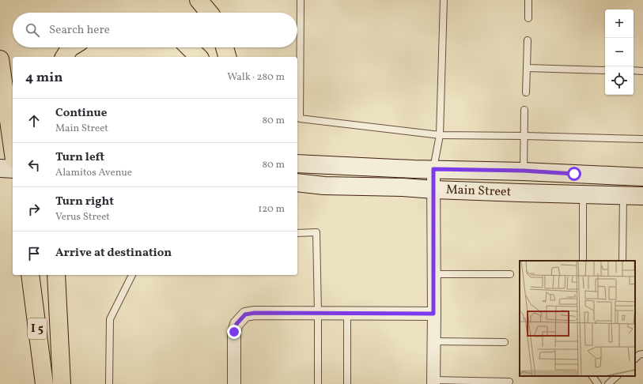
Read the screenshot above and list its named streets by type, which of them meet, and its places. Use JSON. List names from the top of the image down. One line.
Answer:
{"streets":{"highway":["I 5"],"main road":["Main Street"]},"page":{"map_buttons":["+","−"],"search":"Search here","heading":["4 min","Walk · 280 m"],"list":[["Continue","Main Street","80 m"],["Turn left","Alamitos Avenue","80 m"],["Turn right","Verus Street","120 m"],"Arrive at destination"]}}
